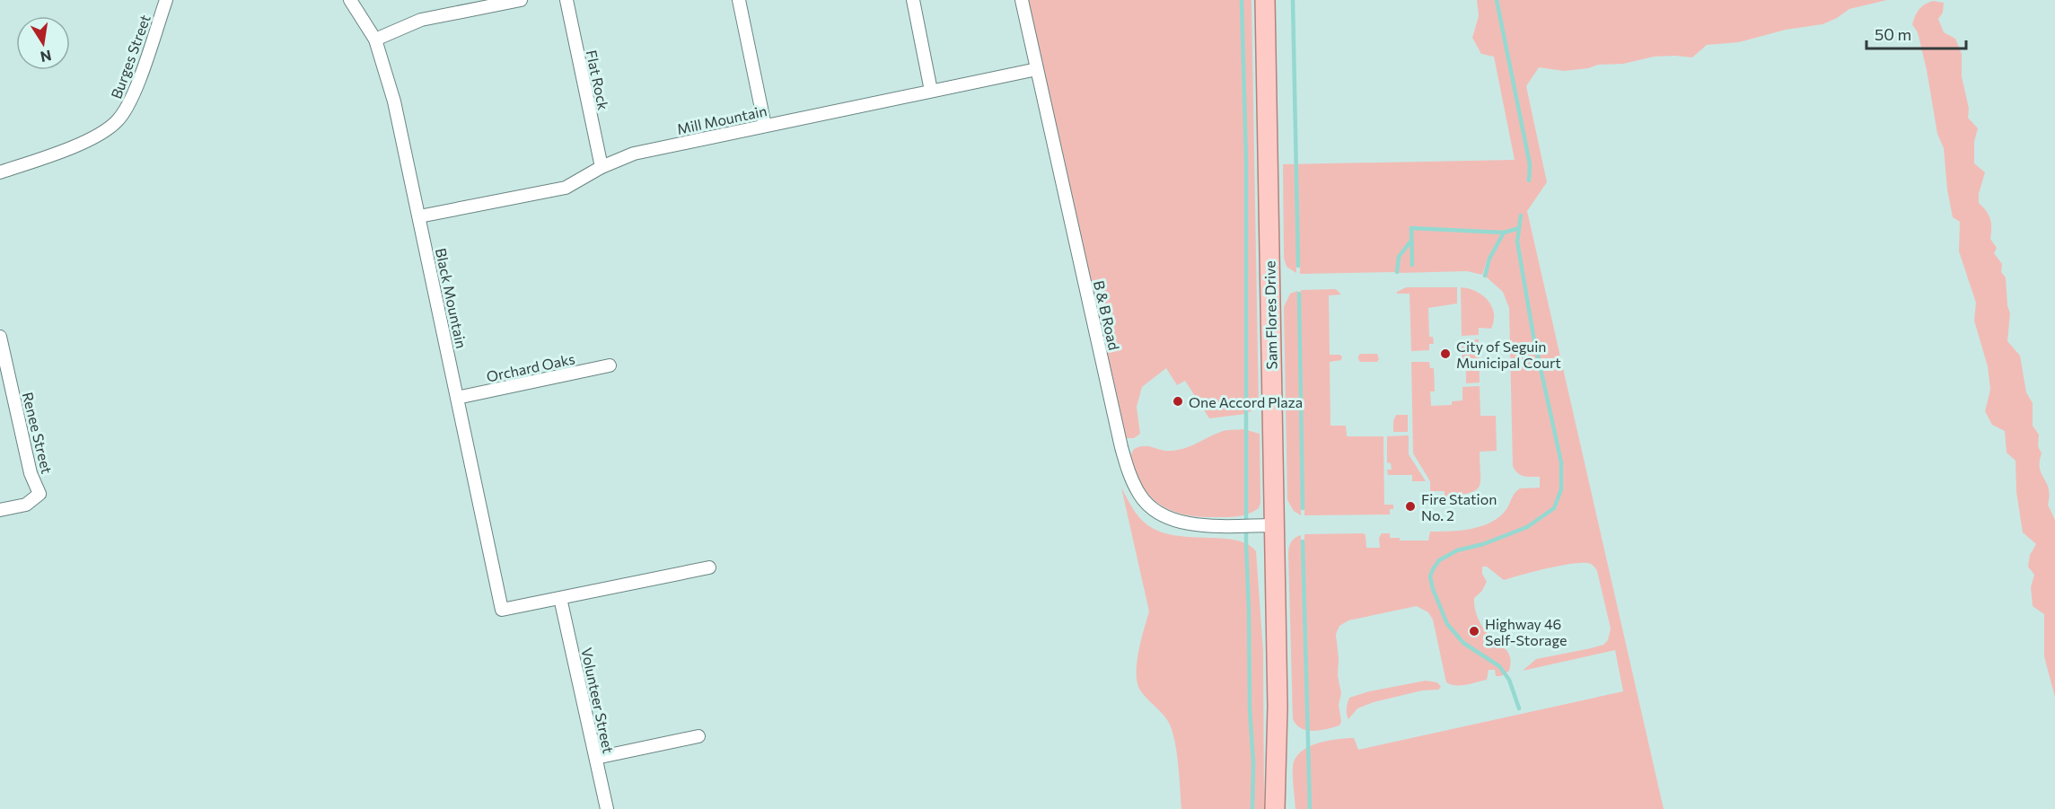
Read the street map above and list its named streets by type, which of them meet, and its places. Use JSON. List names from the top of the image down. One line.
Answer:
{"streets":{"main road":["Sam Flores Drive"],"street":["Burges Street","Flat Rock","Mill Mountain","Black Mountain","B & B Road","Orchard Oaks","Renee Street","Volunteer Street"]},"crossings":[["Flat Rock","Mill Mountain"],["Mill Mountain","Black Mountain"],["Mill Mountain","B & B Road"],["Black Mountain","Orchard Oaks"],["Black Mountain","Volunteer Street"],["B & B Road","Sam Flores Drive"]],"places":["City of Seguin Municipal Court","One Accord Plaza","Fire Station No. 2","Highway 46 Self-Storage"],"scale_bar":"50 m","north":"bottom"}
